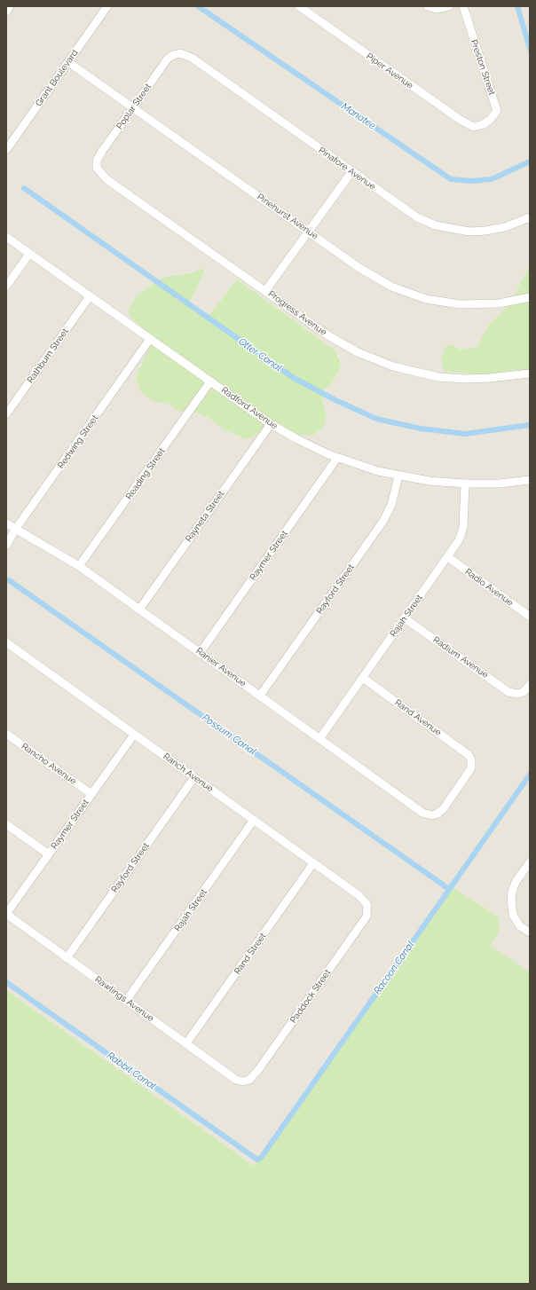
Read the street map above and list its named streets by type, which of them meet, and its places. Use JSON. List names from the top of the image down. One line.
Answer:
{"streets":{"street":["Preston Street","Piper Avenue","Grant Boulevard","Poplar Street","Pinafore Avenue","Pinehurst Avenue","Progress Avenue","Rathburn Street","Radford Avenue","Redwing Street","Reading Street","Rayneta Street","Raymer Street","Radio Avenue","Rayford Street","Rajah Street","Radium Avenue","Ranier Avenue","Rand Avenue","Rancho Avenue","Ranch Avenue","Rand Street","Paddock Street","Rawlings Avenue"]},"crossings":[["Preston Street","Piper Avenue"],["Grant Boulevard","Pinehurst Avenue"],["Poplar Street","Pinafore Avenue"],["Poplar Street","Pinehurst Avenue"],["Poplar Street","Progress Avenue"],["Rathburn Street","Radford Avenue"],["Radford Avenue","Redwing Street"],["Radford Avenue","Reading Street"],["Radford Avenue","Rayneta Street"],["Radford Avenue","Raymer Street"],["Radford Avenue","Rayford Street"],["Radford Avenue","Rajah Street"],["Redwing Street","Ranier Avenue"],["Reading Street","Ranier Avenue"],["Rayneta Street","Ranier Avenue"],["Raymer Street","Ranier Avenue"],["Raymer Street","Rancho Avenue"],["Raymer Street","Ranch Avenue"],["Raymer Street","Rawlings Avenue"],["Radio Avenue","Rajah Street"],["Rayford Street","Ranier Avenue"],["Rayford Street","Ranch Avenue"],["Rayford Street","Rawlings Avenue"],["Rajah Street","Radium Avenue"],["Rajah Street","Ranier Avenue"],["Rajah Street","Rand Avenue"],["Rajah Street","Ranch Avenue"],["Rajah Street","Rawlings Avenue"],["Ranier Avenue","Rand Avenue"],["Ranch Avenue","Rand Street"],["Ranch Avenue","Paddock Street"],["Rand Street","Rawlings Avenue"],["Paddock Street","Rawlings Avenue"]],"water":["Manatee","Otter Canal","Possum Canal","Racoon Canal","Rabbit Canal"]}
